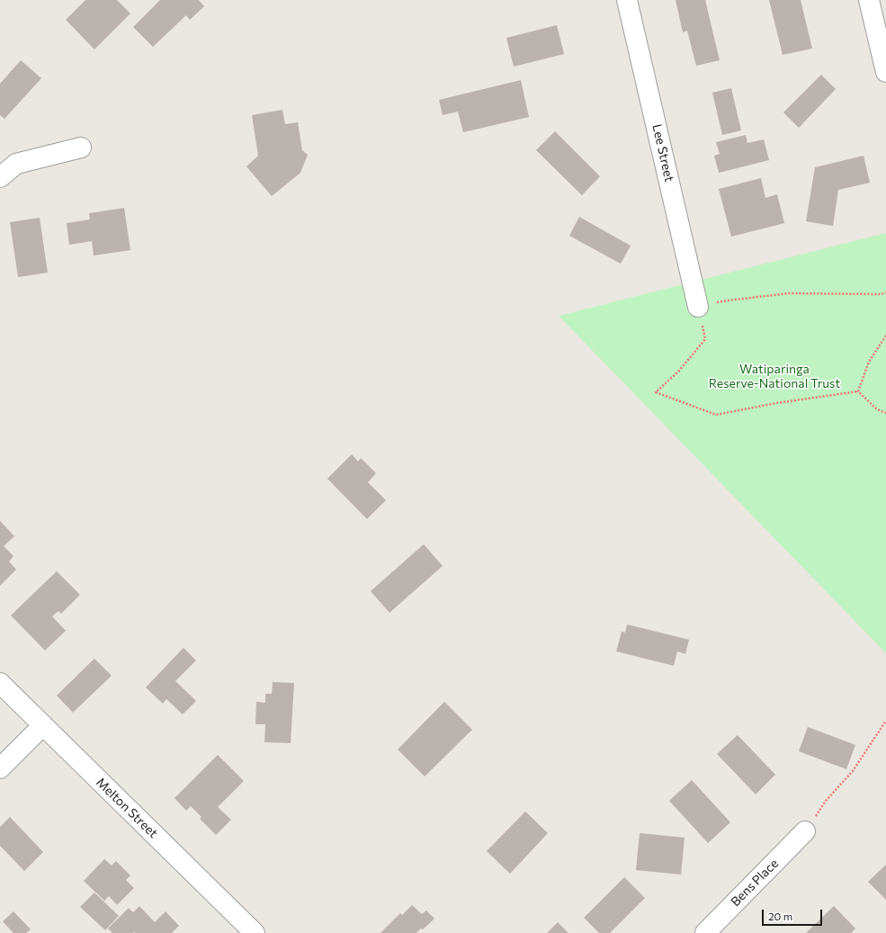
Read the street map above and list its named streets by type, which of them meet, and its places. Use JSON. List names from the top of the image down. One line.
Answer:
{"streets":{"street":["Lee Street","Melton Street","Bens Place"]},"parks":["Watiparinga Reserve-National Trust"],"scale_bar":"20 m"}
